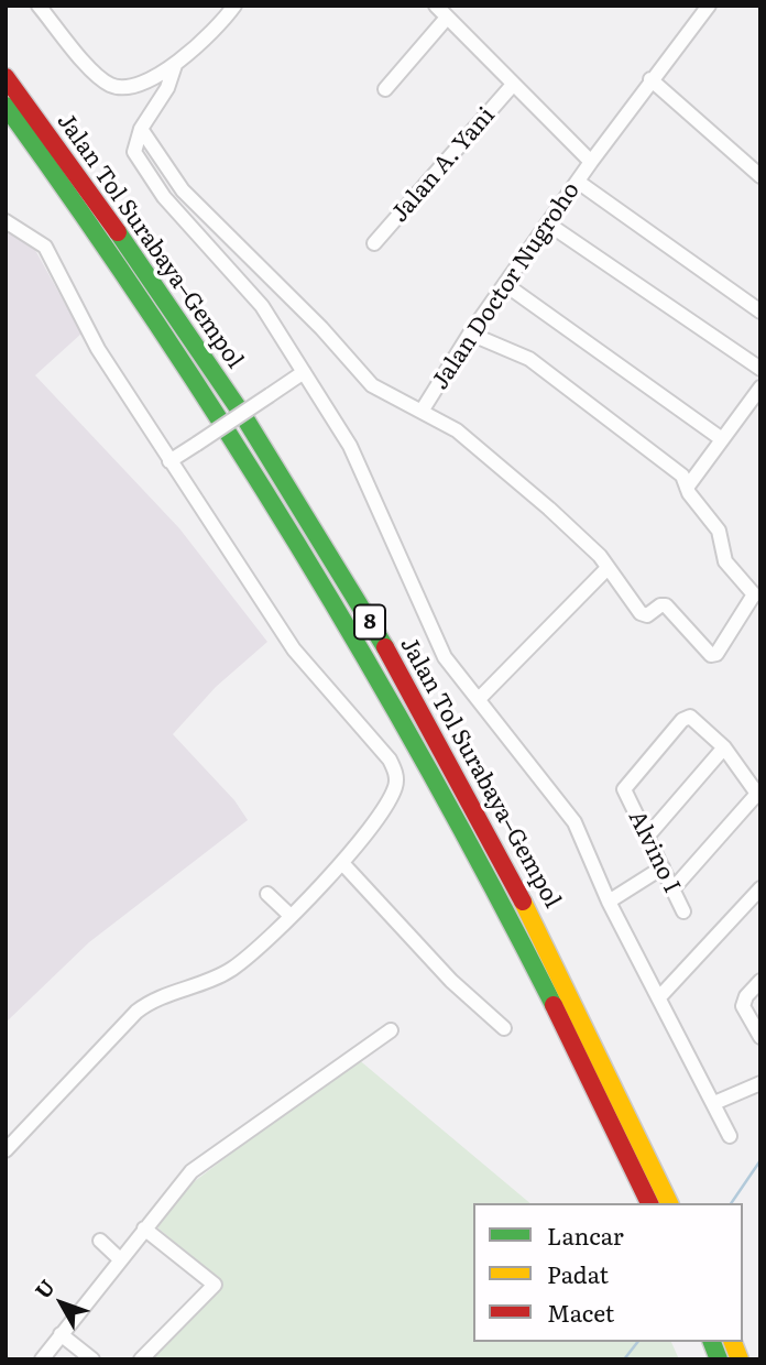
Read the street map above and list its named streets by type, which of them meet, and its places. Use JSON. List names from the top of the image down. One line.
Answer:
{"streets":{"highway":["Jalan Tol Surabaya–Gempol","8"],"street":["Jalan A. Yani","Jalan Doctor Nugroho","Alvino I"]},"legend":["Lancar","Padat","Macet"],"north":"top left"}
